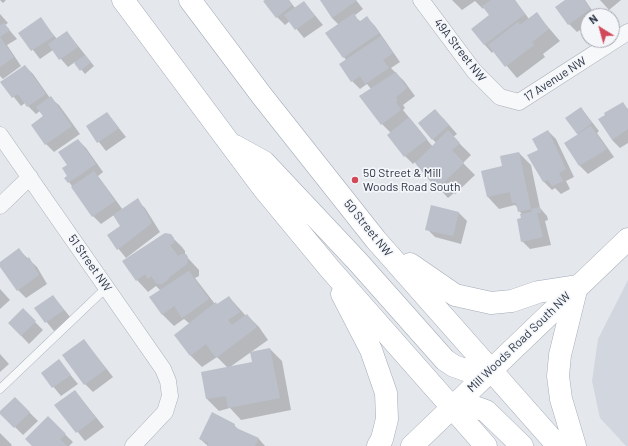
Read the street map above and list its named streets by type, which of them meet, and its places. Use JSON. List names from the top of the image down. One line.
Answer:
{"streets":{"main road":["50 Street NW","Mill Woods Road South NW"],"street":["49A Street NW","17 Avenue NW","51 Street NW"]},"crossings":[["49A Street NW","17 Avenue NW"],["50 Street NW","Mill Woods Road South NW"]],"places":["50 Street & Mill Woods Road South"],"north":"top left"}
